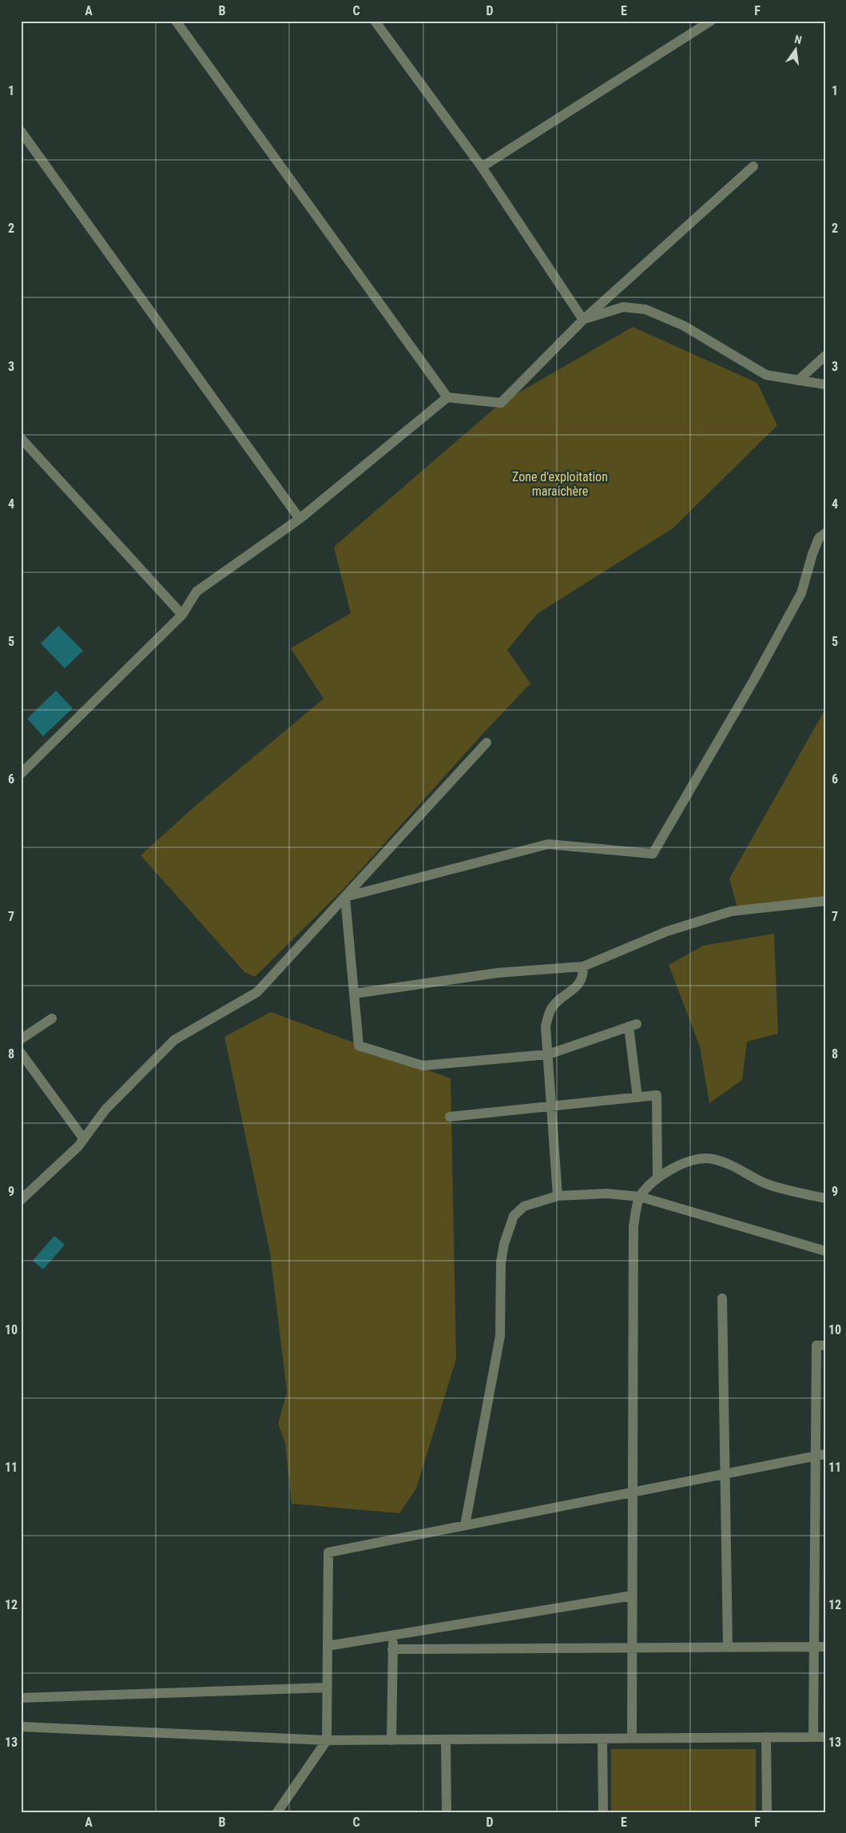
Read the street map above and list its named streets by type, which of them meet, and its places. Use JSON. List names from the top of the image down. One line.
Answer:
{"parks":["Zone d'exploitation maraichère"],"north":"top","grid":{"columns":["A","B","C","D","E","F"],"rows":["1","2","3","4","5","6","7","8","9","10","11","12","13"]}}
